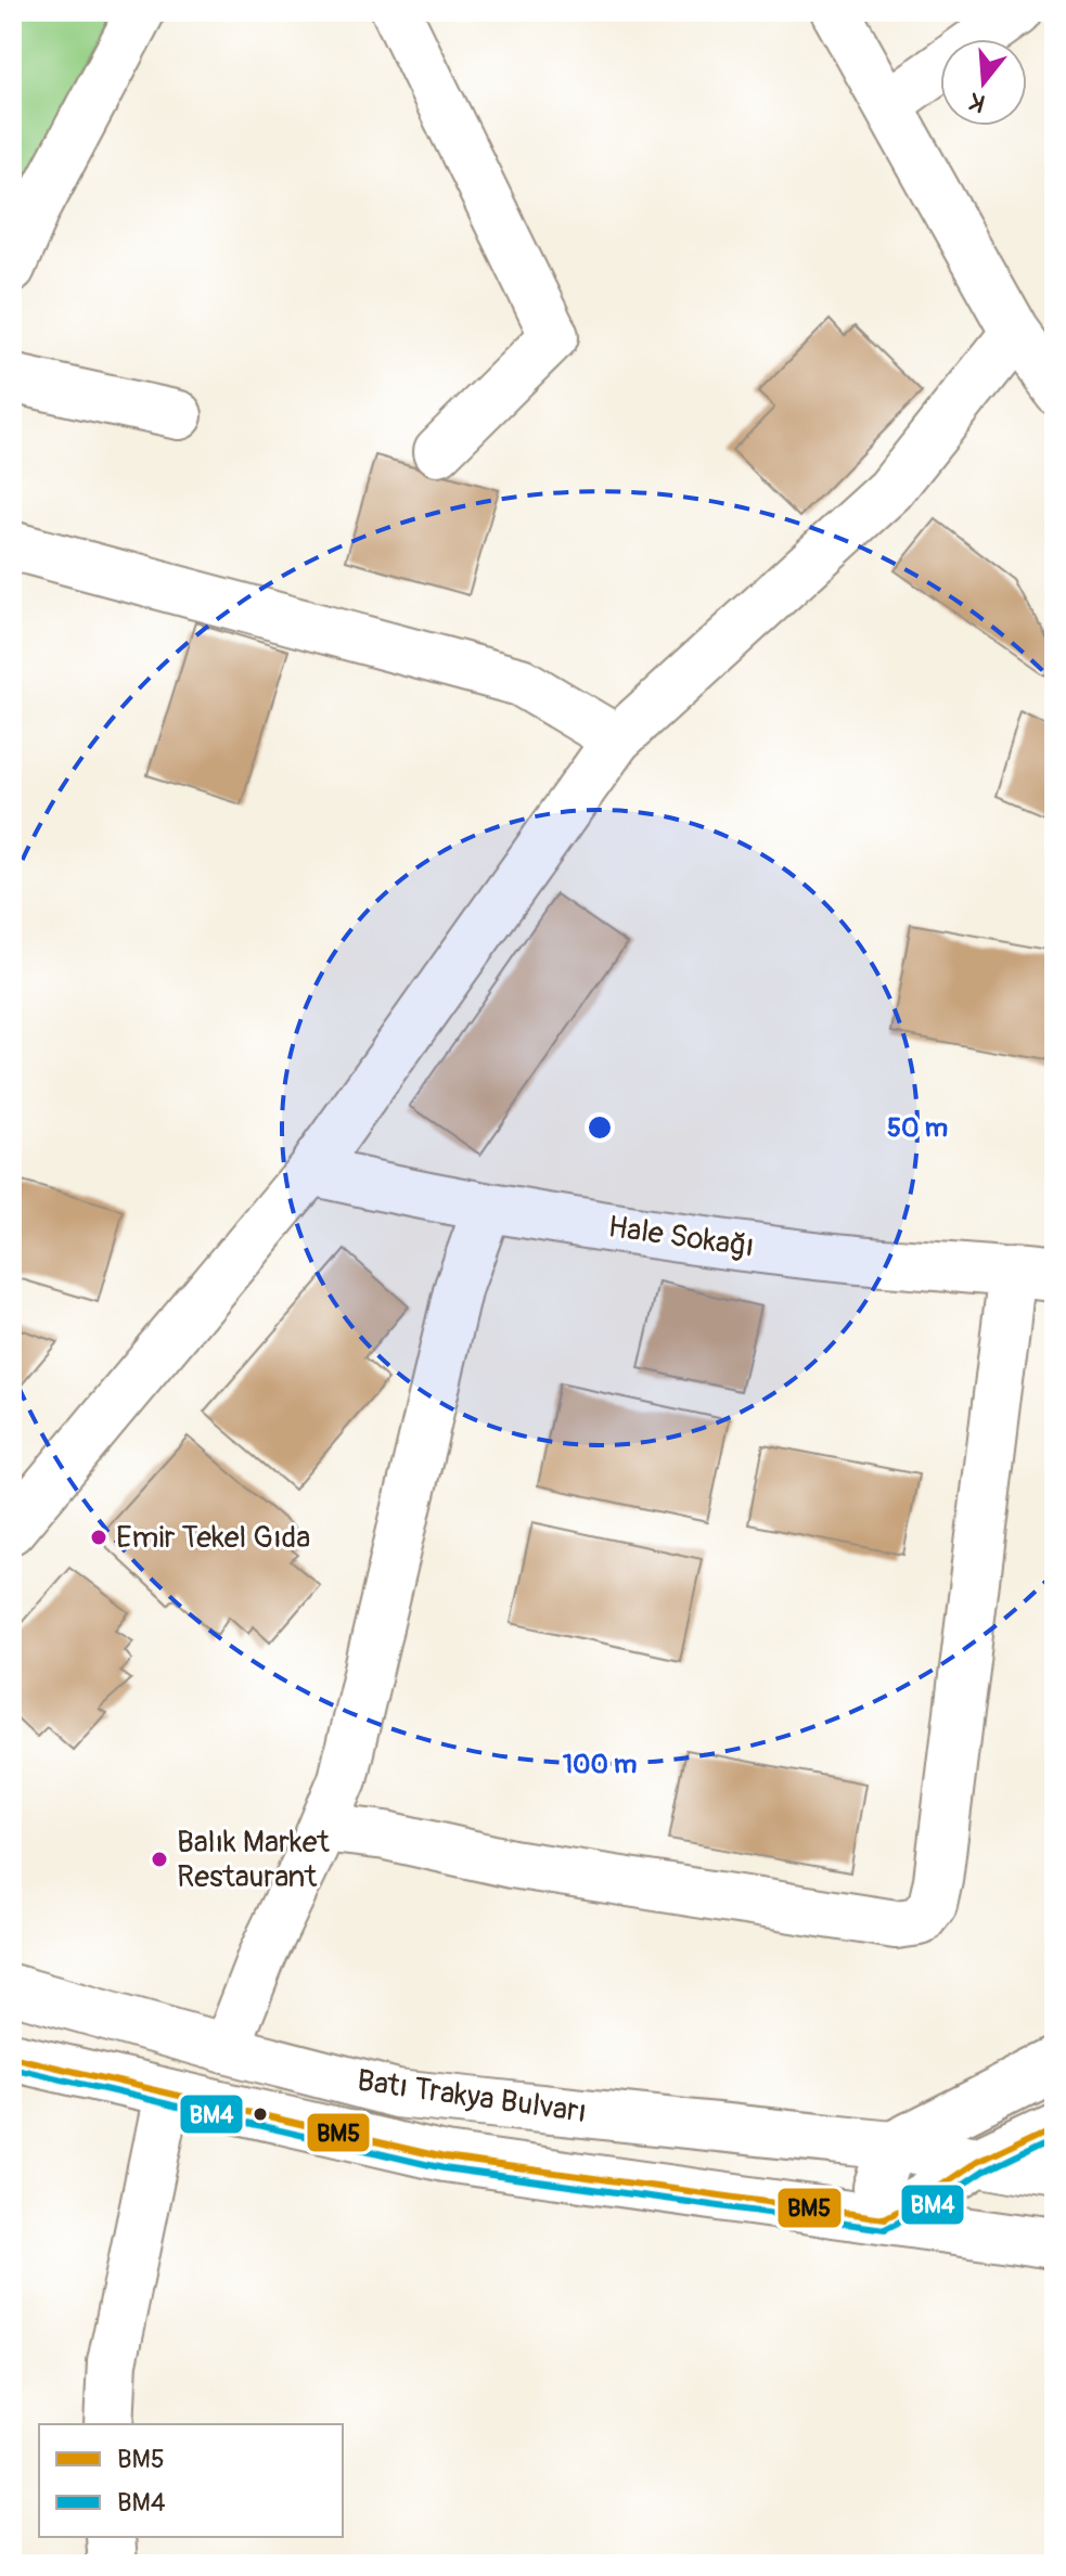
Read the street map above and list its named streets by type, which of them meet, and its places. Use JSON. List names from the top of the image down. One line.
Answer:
{"streets":{"street":["Hale Sokağı","Batı Trakya Bulvarı"]},"places":["Emir Tekel Gıda","Balık Market Restaurant"],"lines":["transit line BM5","transit line BM4"],"legend":["BM5","BM4"],"north":"bottom","rings":["50 m","100 m"]}
